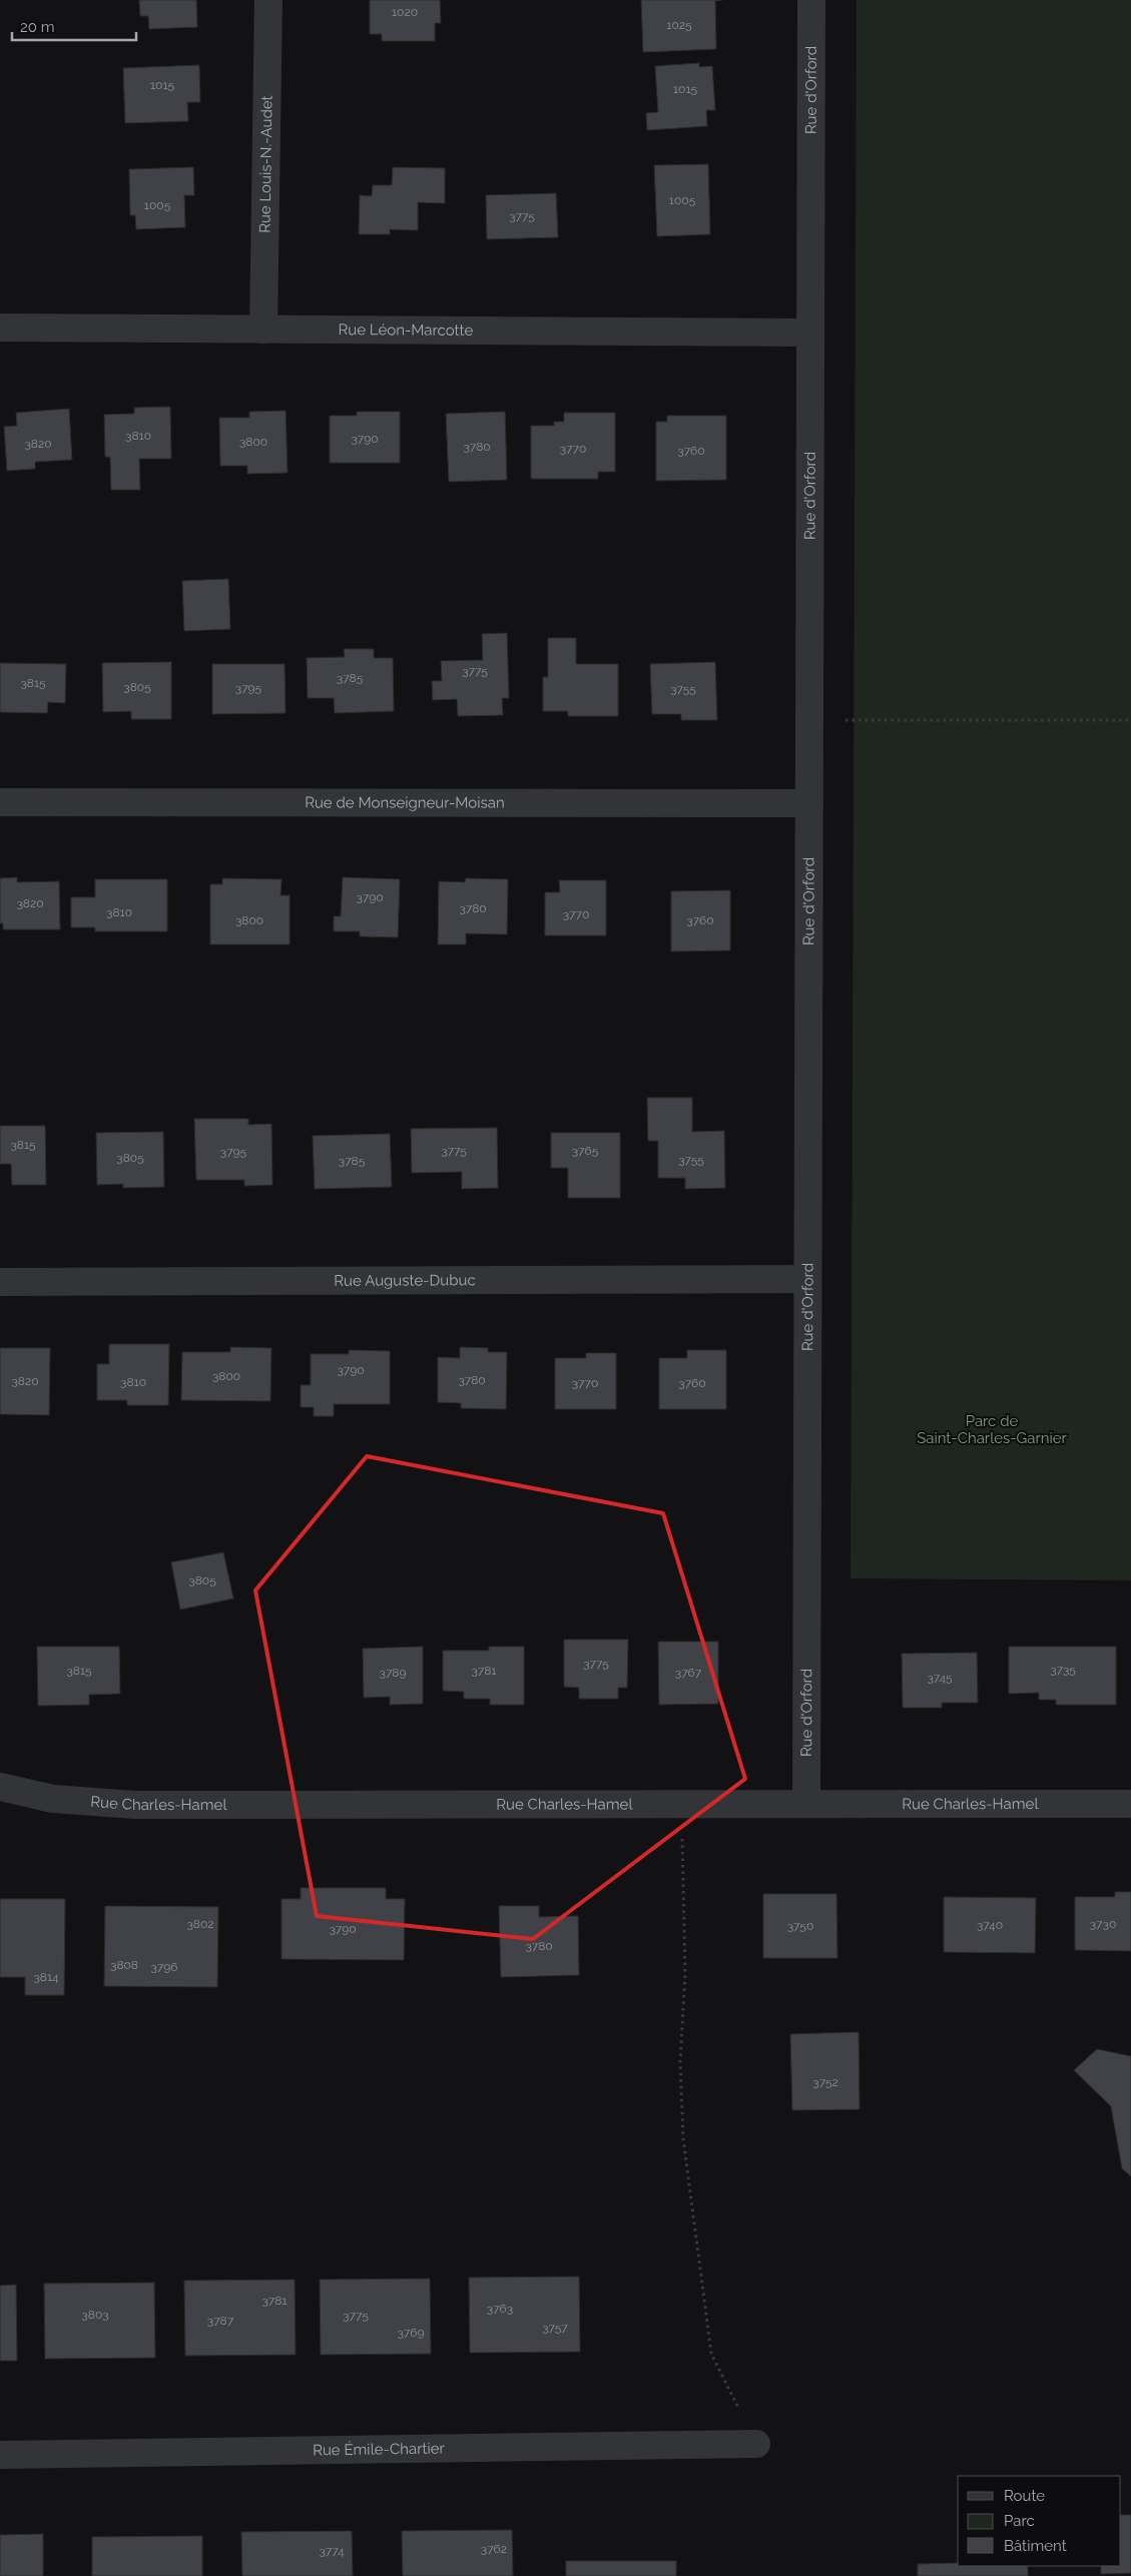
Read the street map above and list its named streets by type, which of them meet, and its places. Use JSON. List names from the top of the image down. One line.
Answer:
{"streets":{"street":["Rue d'Orford","Rue Louis-N.-Audet","Rue Léon-Marcotte","Rue de Monseigneur-Moisan","Rue Auguste-Dubuc","Rue Charles-Hamel","Rue Émile-Chartier"]},"crossings":[["Rue d'Orford","Rue Léon-Marcotte"],["Rue d'Orford","Rue de Monseigneur-Moisan"],["Rue d'Orford","Rue Auguste-Dubuc"],["Rue d'Orford","Rue Charles-Hamel"],["Rue Louis-N.-Audet","Rue Léon-Marcotte"]],"parks":["Parc de Saint-Charles-Garnier"],"house_numbers":["1020","1025","1015","1015","1005","1005","3775","3810","3790","3800","3820","3780","3770","3760","3775","3785","3815","3805","3795","3755","3790","3820","3780","3810","3770","3800","3760","3815","3775","3765","3795","3805","3755","3785","3790","3800","3780","3820","3810","3770","3760","3805","3775","3735","3815","3781","3789","3767","3745","3802","3730","3740","3750","3790","3780","3808","3796","3814","3752","3781","3763","3803","3775","3787","3757","3769","3762","3774"],"legend":["Route","Parc","Bâtiment"],"scale_bar":"20 m"}
